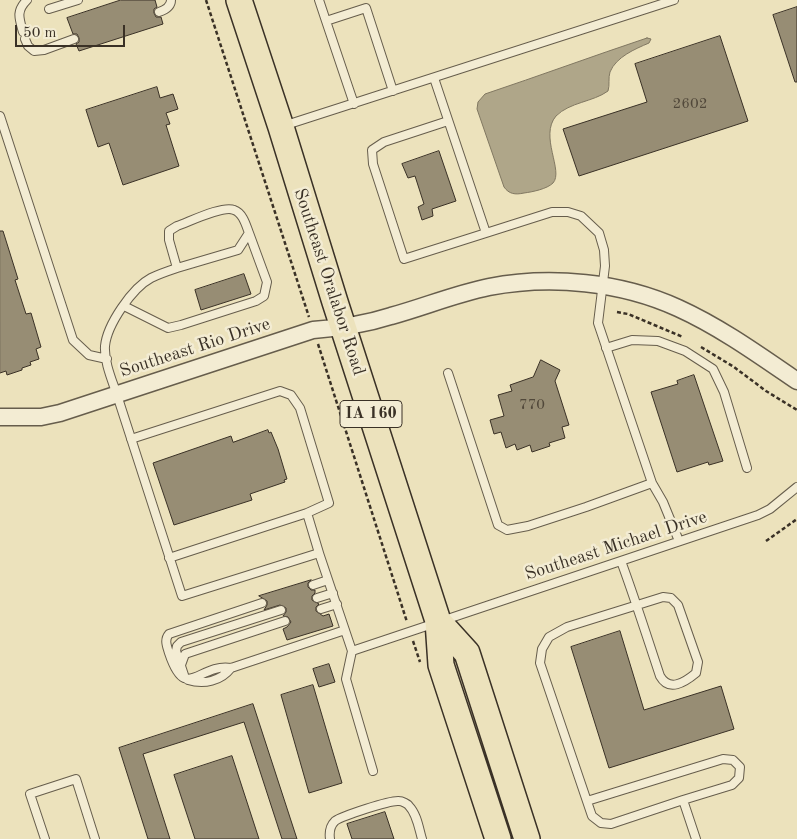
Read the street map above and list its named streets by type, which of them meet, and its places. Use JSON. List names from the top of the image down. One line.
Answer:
{"streets":{"main road":["Southeast Oralabor Road","IA 160"],"street":["Southeast Rio Drive"],"lane":["Southeast Michael Drive"]},"crossings":[["Southeast Oralabor Road","Southeast Rio Drive"],["Southeast Oralabor Road","Southeast Michael Drive"]],"house_numbers":["2602","770"],"scale_bar":"50 m"}
